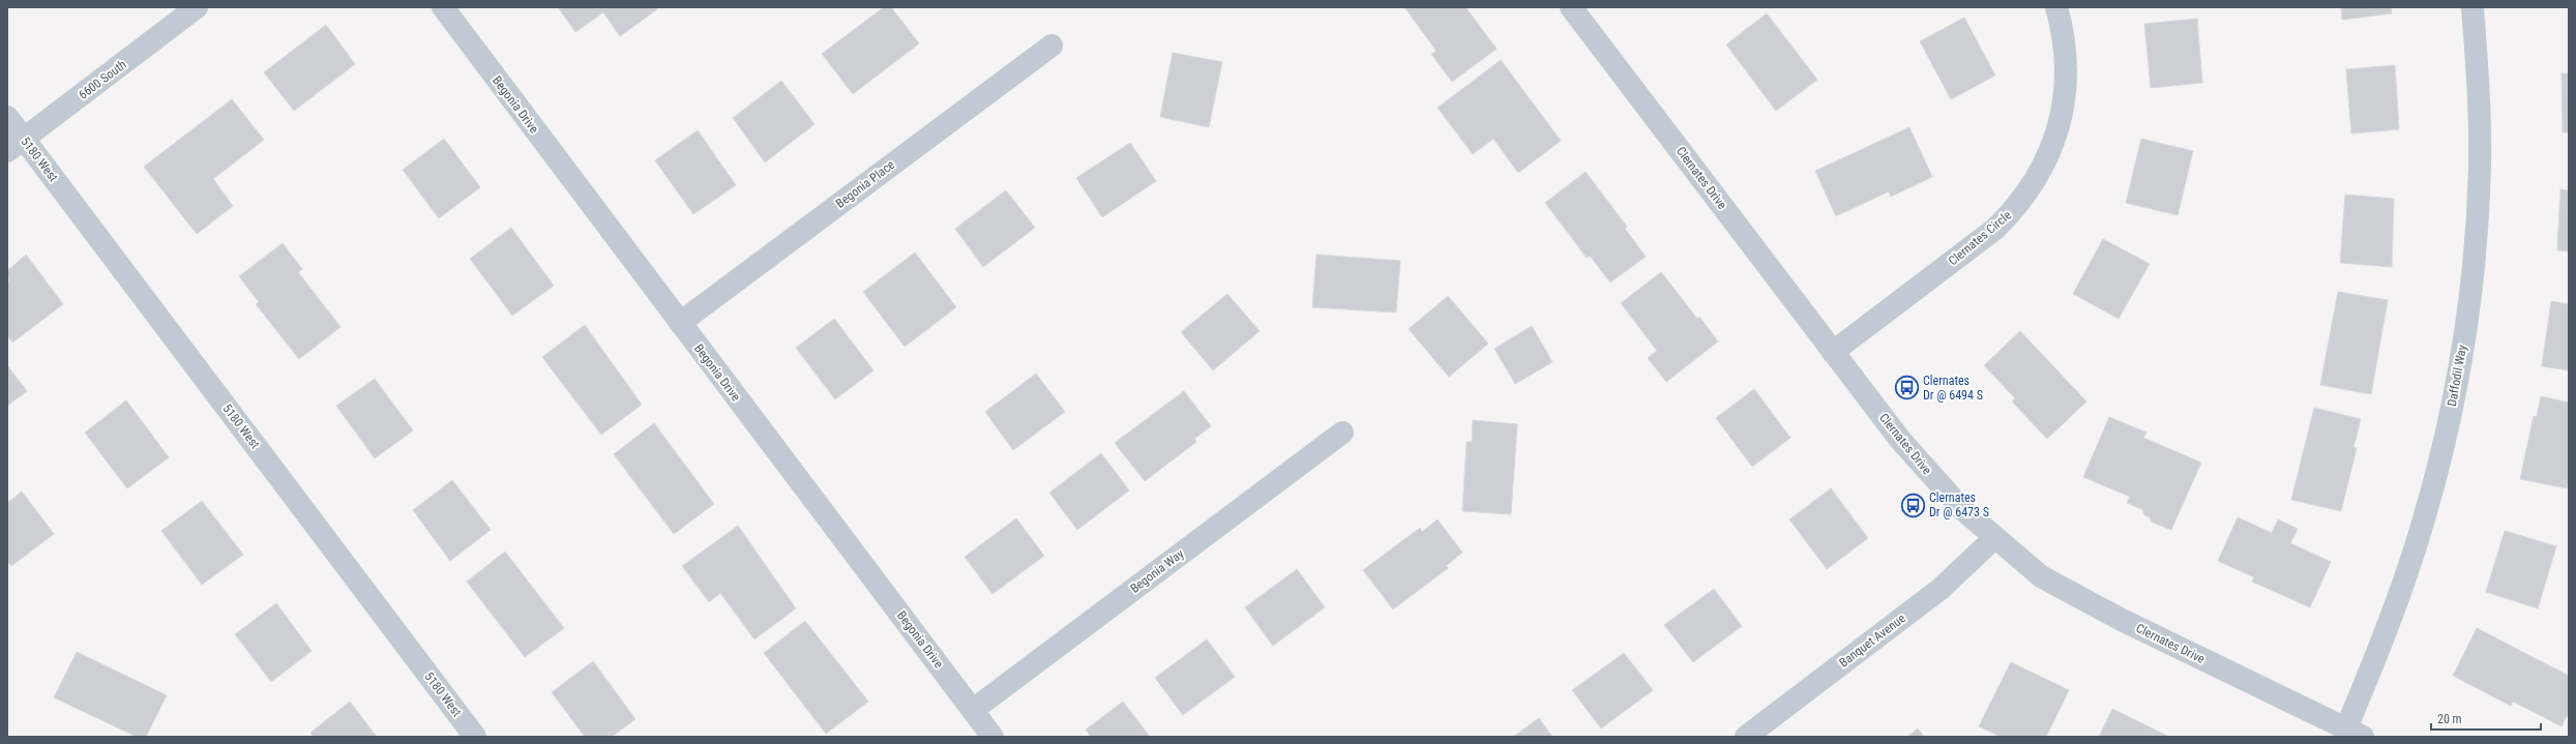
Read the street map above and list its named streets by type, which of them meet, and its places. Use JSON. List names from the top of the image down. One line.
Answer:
{"streets":{"street":["6600 South","Begonia Drive","5180 West","Clernates Drive","Begonia Place","Clernates Circle","Daffodil Way","Begonia Way","Banquet Avenue"]},"crossings":[["6600 South","5180 West"],["Begonia Drive","Begonia Place"],["Begonia Drive","Begonia Way"],["Clernates Drive","Clernates Circle"],["Clernates Drive","Daffodil Way"],["Clernates Drive","Banquet Avenue"]],"places":{"bus stop":["Clernates Dr @ 6494 S","Clernates Dr @ 6473 S"]},"scale_bar":"20 m"}
